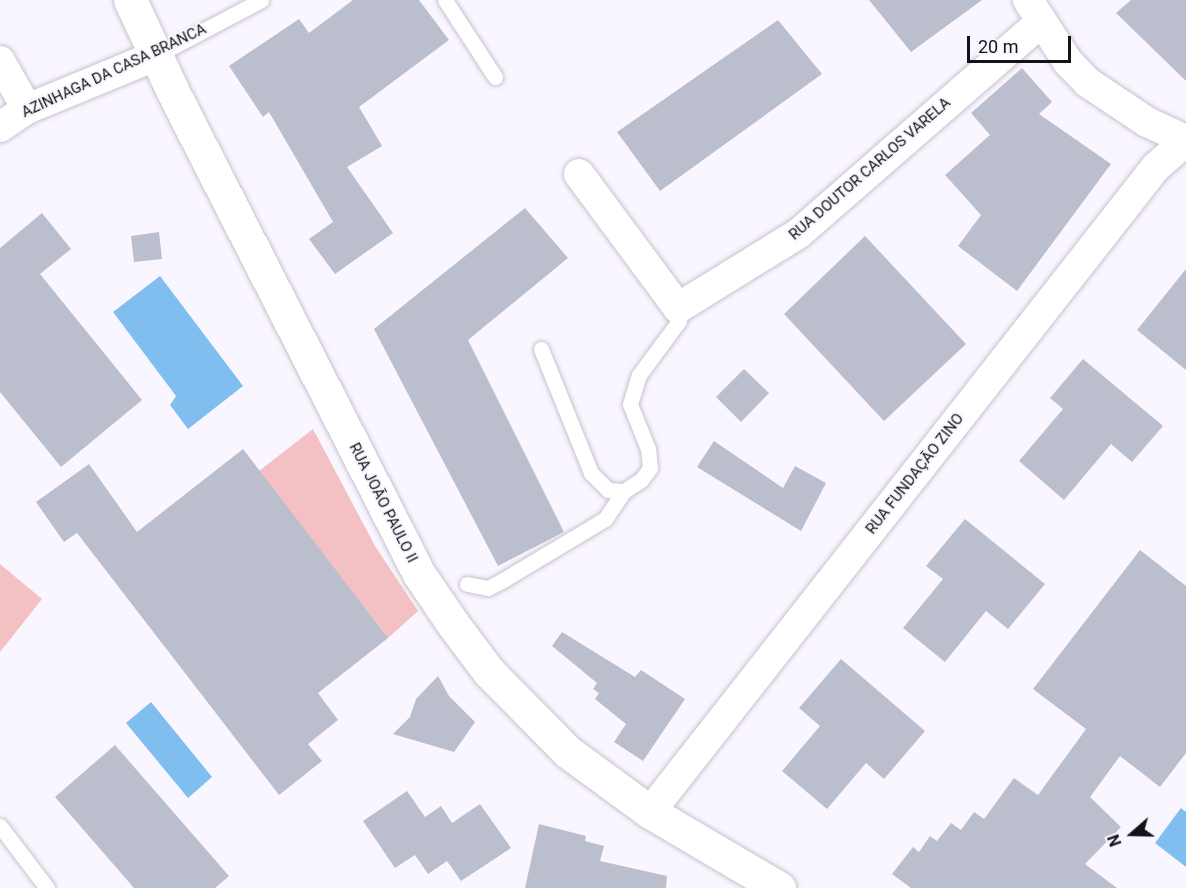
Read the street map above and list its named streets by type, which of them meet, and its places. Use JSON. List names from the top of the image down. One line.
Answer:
{"streets":{"street":["AZINHAGA DA CASA BRANCA","RUA DOUTOR CARLOS VARELA","RUA FUNDAÇÃO ZINO","RUA JOÃO PAULO II"]},"crossings":[["AZINHAGA DA CASA BRANCA","RUA JOÃO PAULO II"],["RUA FUNDAÇÃO ZINO","RUA JOÃO PAULO II"]],"scale_bar":"20 m","north":"left"}
